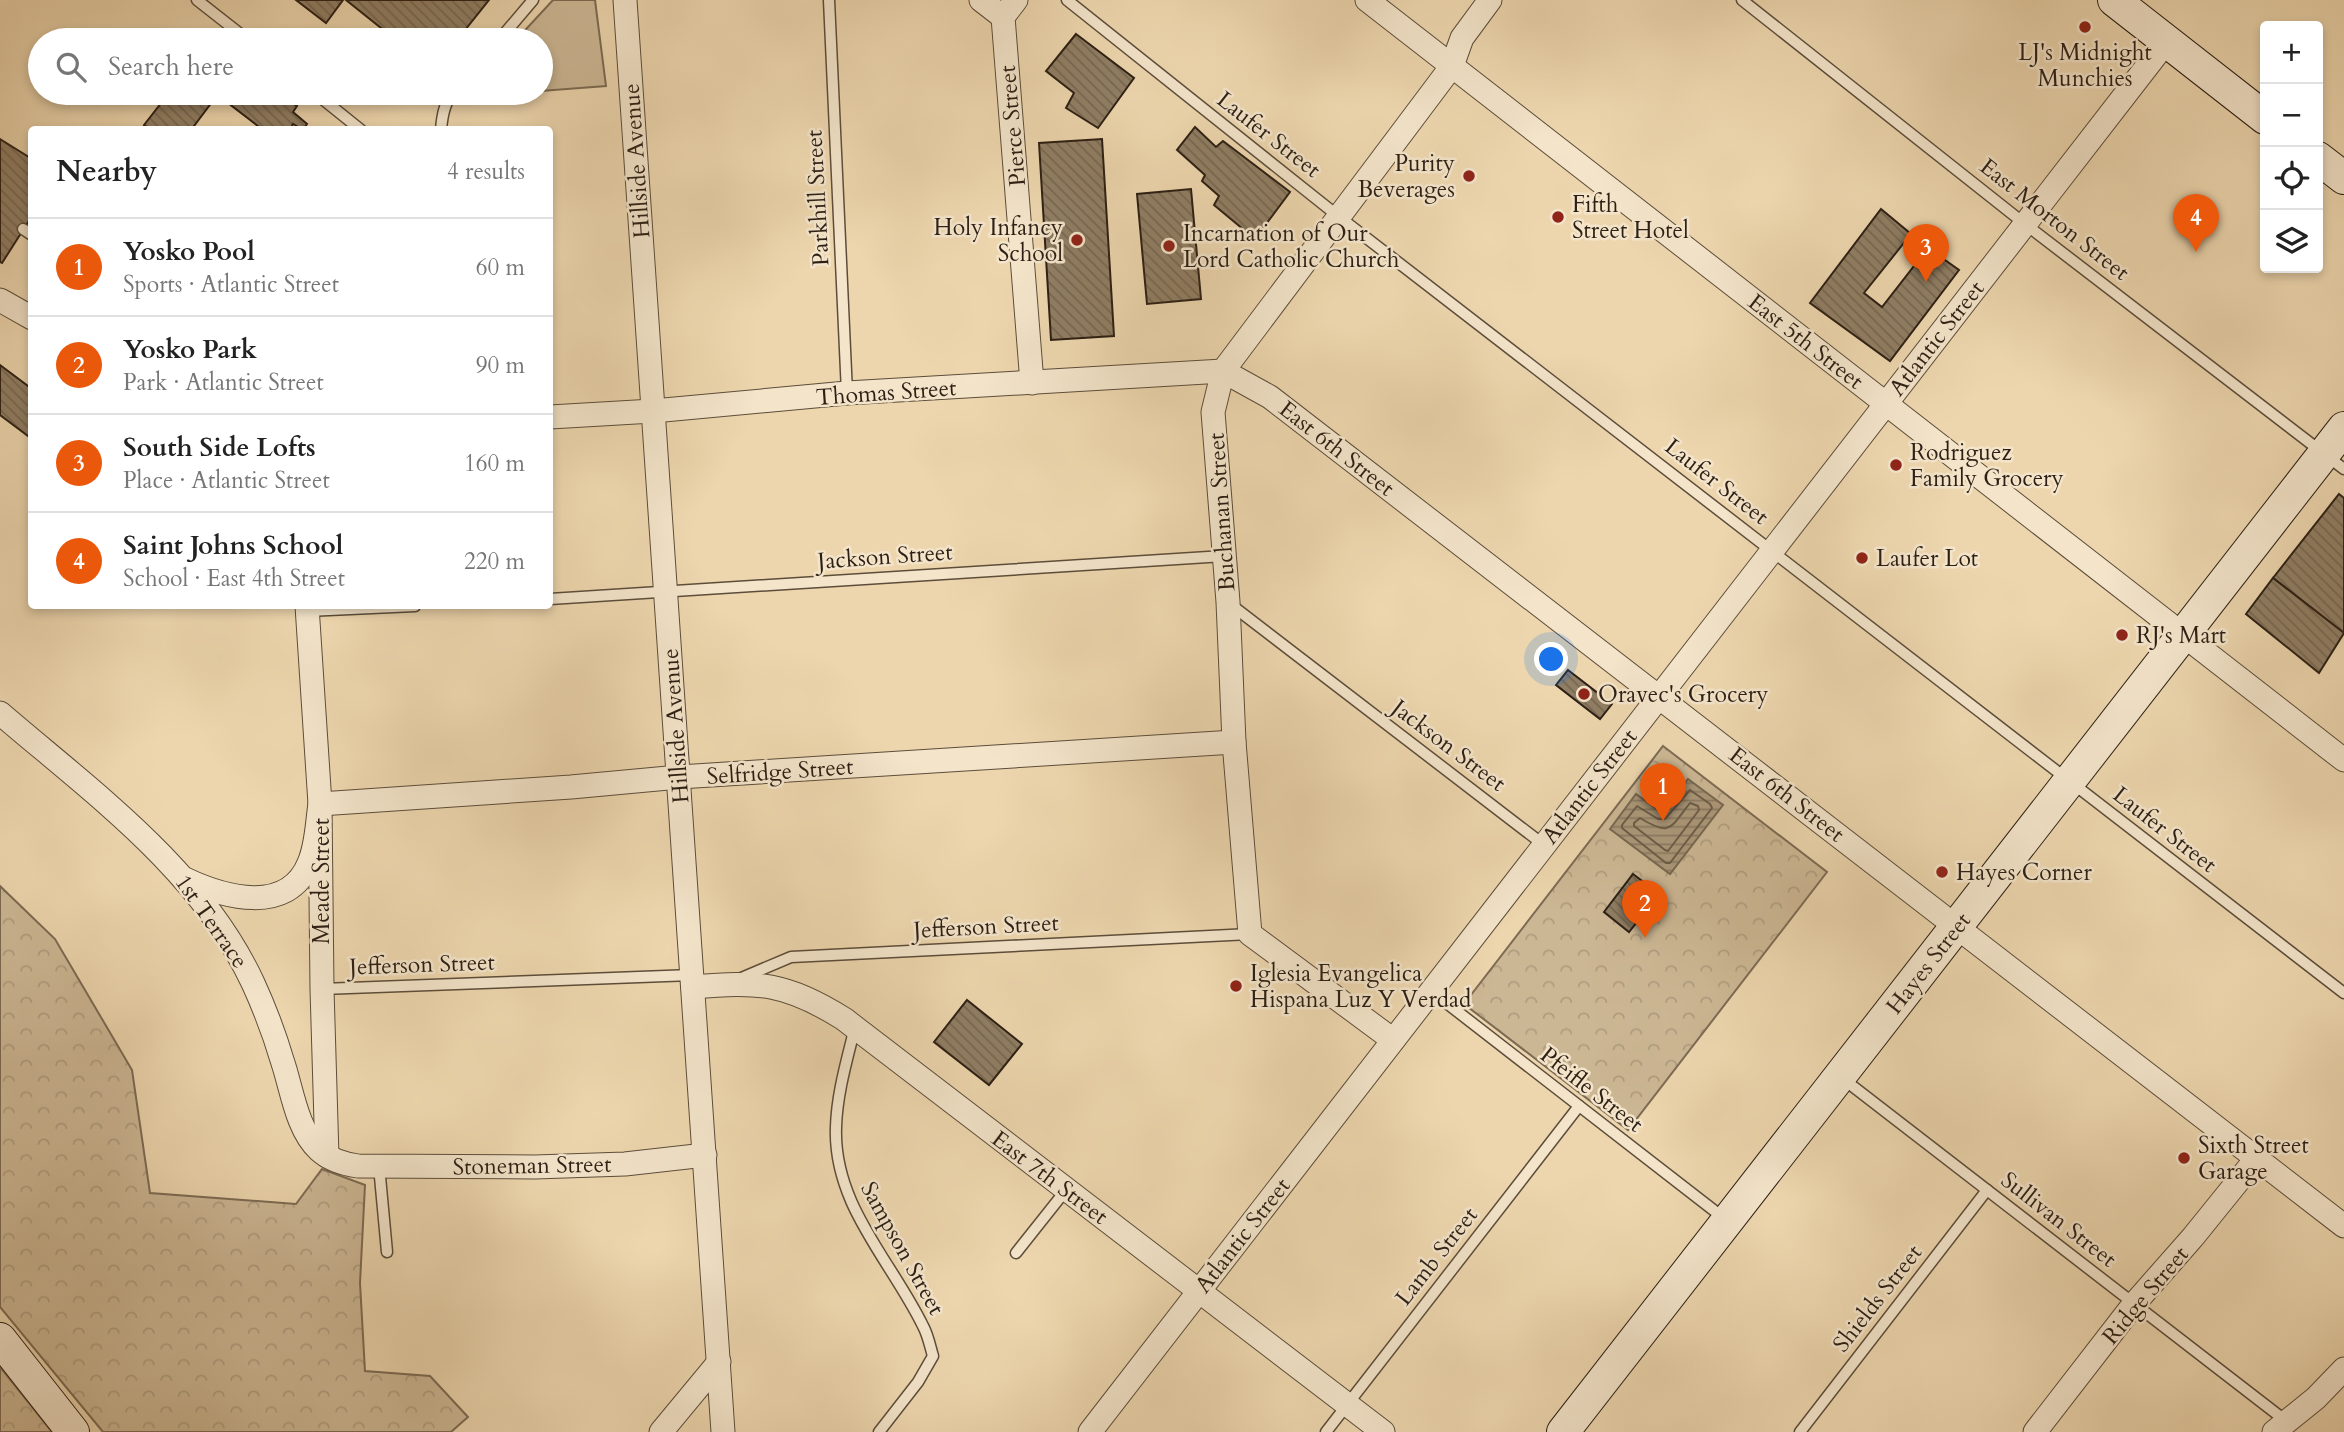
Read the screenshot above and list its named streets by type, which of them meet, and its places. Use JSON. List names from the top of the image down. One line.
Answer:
{"streets":{"street":["Pierce Street","Hillside Avenue","Atlantic Street","East 5th Street","Thomas Street","East 6th Street","Buchanan Street","Selfridge Street","Meade Street","1st Terrace","Hayes Street","Stoneman Street","East 7th Street","Ridge Street"],"lane":["Laufer Street","Parkhill Street","East Morton Street","Jackson Street","Jefferson Street","Pfeifle Street","Sullivan Street","Sampson Street","Lamb Street","Shields Street"]},"crossings":[["Pierce Street","Thomas Street"],["Laufer Street","Atlantic Street"],["Laufer Street","Buchanan Street"],["Laufer Street","Hayes Street"],["Hillside Avenue","Thomas Street"],["Hillside Avenue","Jackson Street"],["Hillside Avenue","Selfridge Street"],["Hillside Avenue","Jefferson Street"],["Hillside Avenue","Stoneman Street"],["Hillside Avenue","East 7th Street"],["Parkhill Street","Thomas Street"],["East Morton Street","Atlantic Street"],["East Morton Street","Hayes Street"],["Atlantic Street","East 5th Street"],["Atlantic Street","East 6th Street"],["Atlantic Street","Jackson Street"],["Atlantic Street","Pfeifle Street"],["Atlantic Street","East 7th Street"],["East 5th Street","Buchanan Street"],["East 5th Street","Hayes Street"],["Thomas Street","East 6th Street"],["Thomas Street","Buchanan Street"],["East 6th Street","Buchanan Street"],["East 6th Street","Hayes Street"],["East 6th Street","Ridge Street"],["Buchanan Street","Jackson Street"],["Buchanan Street","Selfridge Street"],["Buchanan Street","Jefferson Street"],["Selfridge Street","Meade Street"],["Meade Street","1st Terrace"],["Meade Street","Jefferson Street"],["Jefferson Street","East 7th Street"],["Hayes Street","Pfeifle Street"],["Hayes Street","Sullivan Street"],["Pfeifle Street","Lamb Street"],["East 7th Street","Sampson Street"],["East 7th Street","Lamb Street"],["Sullivan Street","Ridge Street"],["Sullivan Street","Shields Street"]],"places":["LJ's Midnight Munchies","Purity Beverages","Fifth Street Hotel","Holy Infancy School","Incarnation of Our Lord Catholic Church","Rodriguez Family Grocery","Laufer Lot","RJ's Mart","Oravec's Grocery","Hayes Corner","Iglesia Evangelica Hispana Luz Y Verdad","Sixth Street Garage"],"page":{"map_buttons":["+","−"],"search":"Search here","heading":["Nearby","4 results"],"pins":["4","3","1","2"],"list":[{"mark":"1","name":"Yosko Pool","note":"Sports · Atlantic Street","value":"60 m"},{"mark":"2","name":"Yosko Park","note":"Park · Atlantic Street","value":"90 m"},{"mark":"3","name":"South Side Lofts","note":"Place · Atlantic Street","value":"160 m"},{"mark":"4","name":"Saint Johns School","note":"School · East 4th Street","value":"220 m"}]}}
